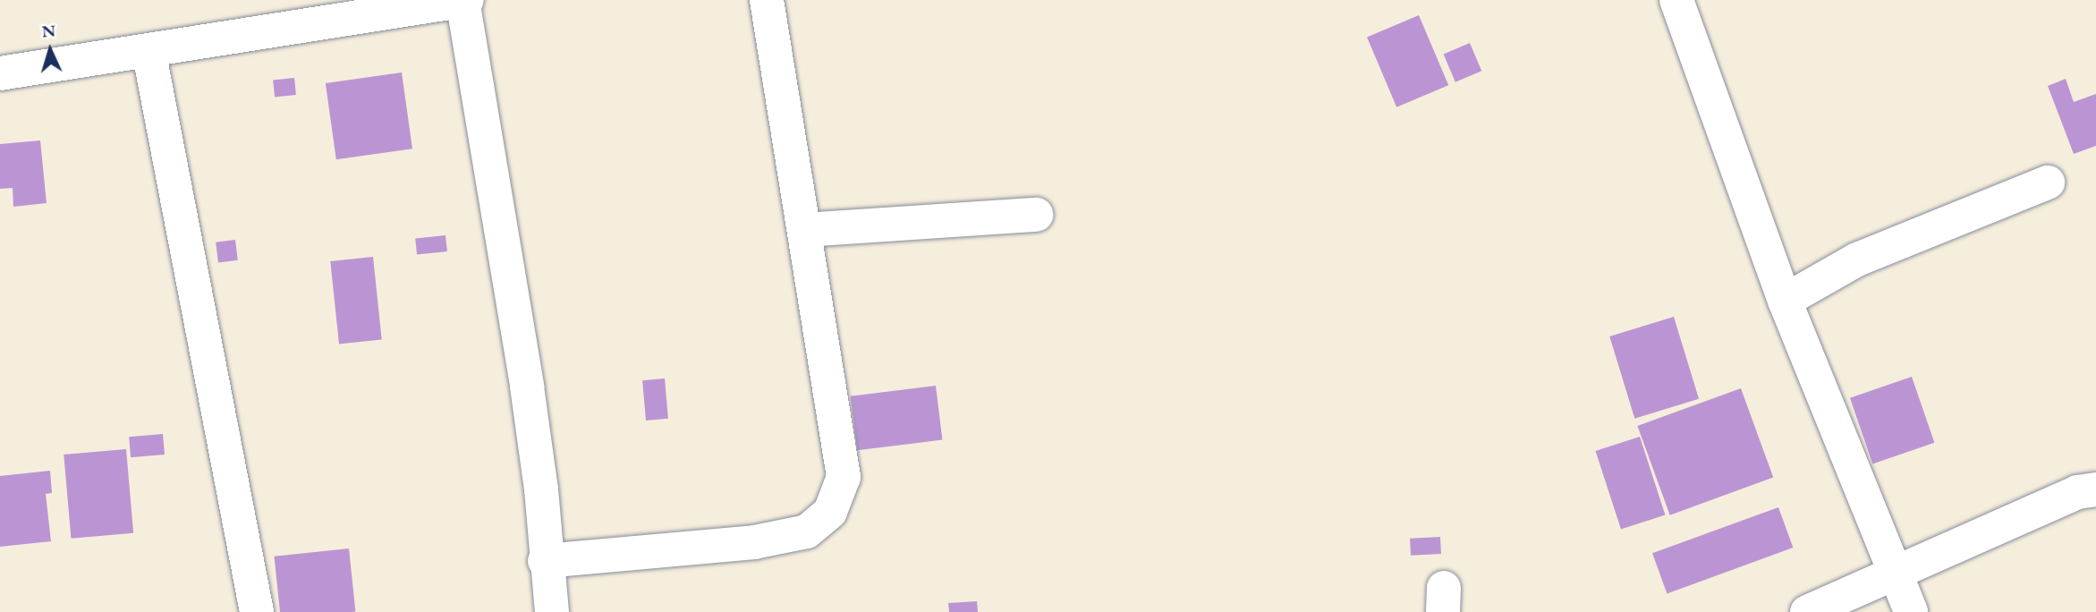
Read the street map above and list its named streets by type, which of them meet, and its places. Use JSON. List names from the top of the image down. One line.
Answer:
{"north":"top"}
